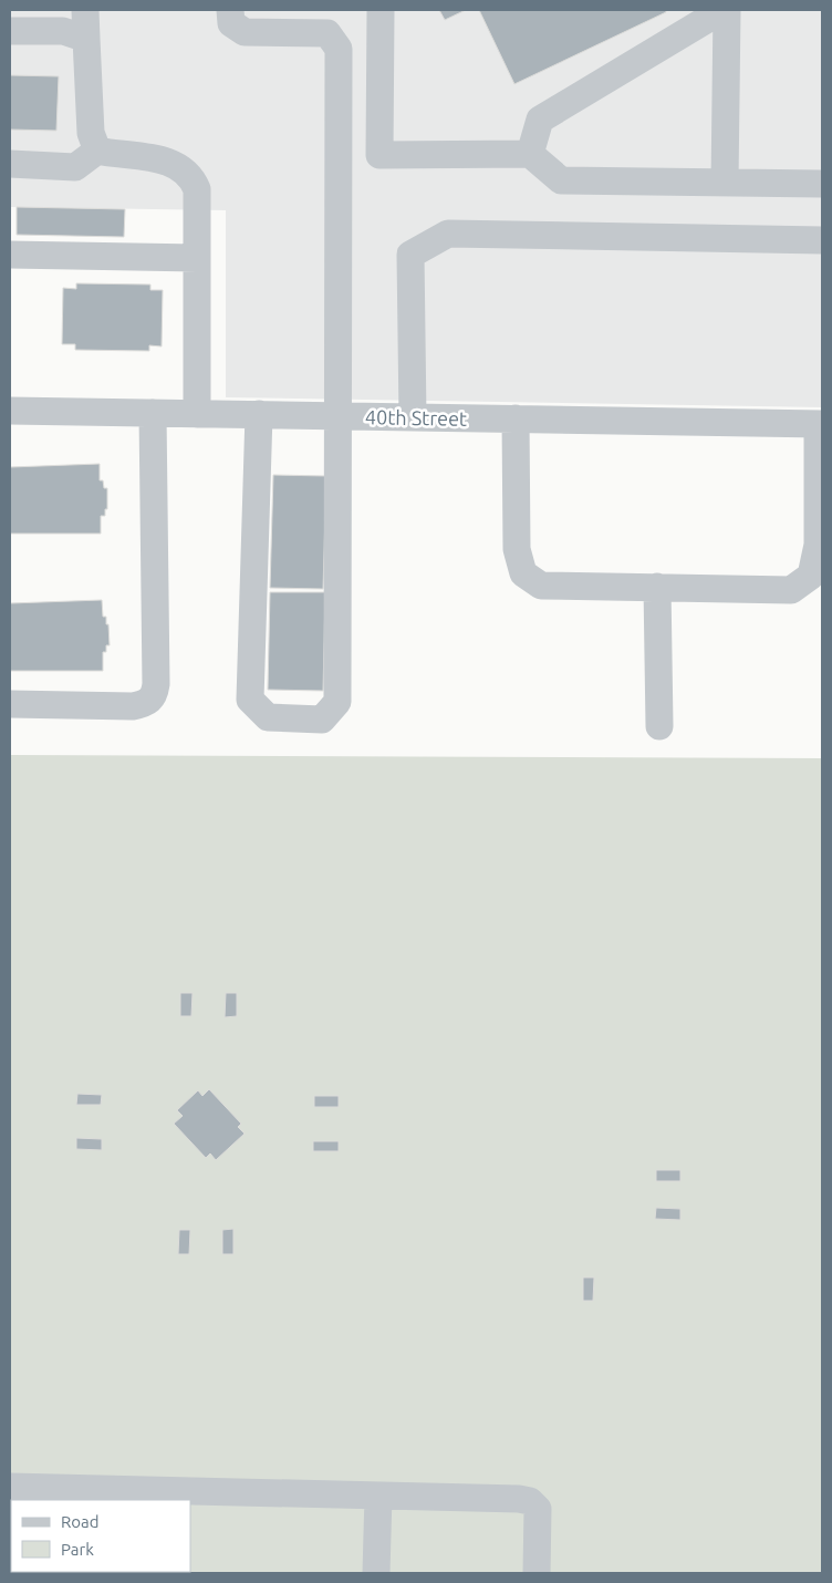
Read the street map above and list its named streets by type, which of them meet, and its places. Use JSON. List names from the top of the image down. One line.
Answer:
{"streets":{"street":["40th Street"]},"legend":["Road","Park"]}
